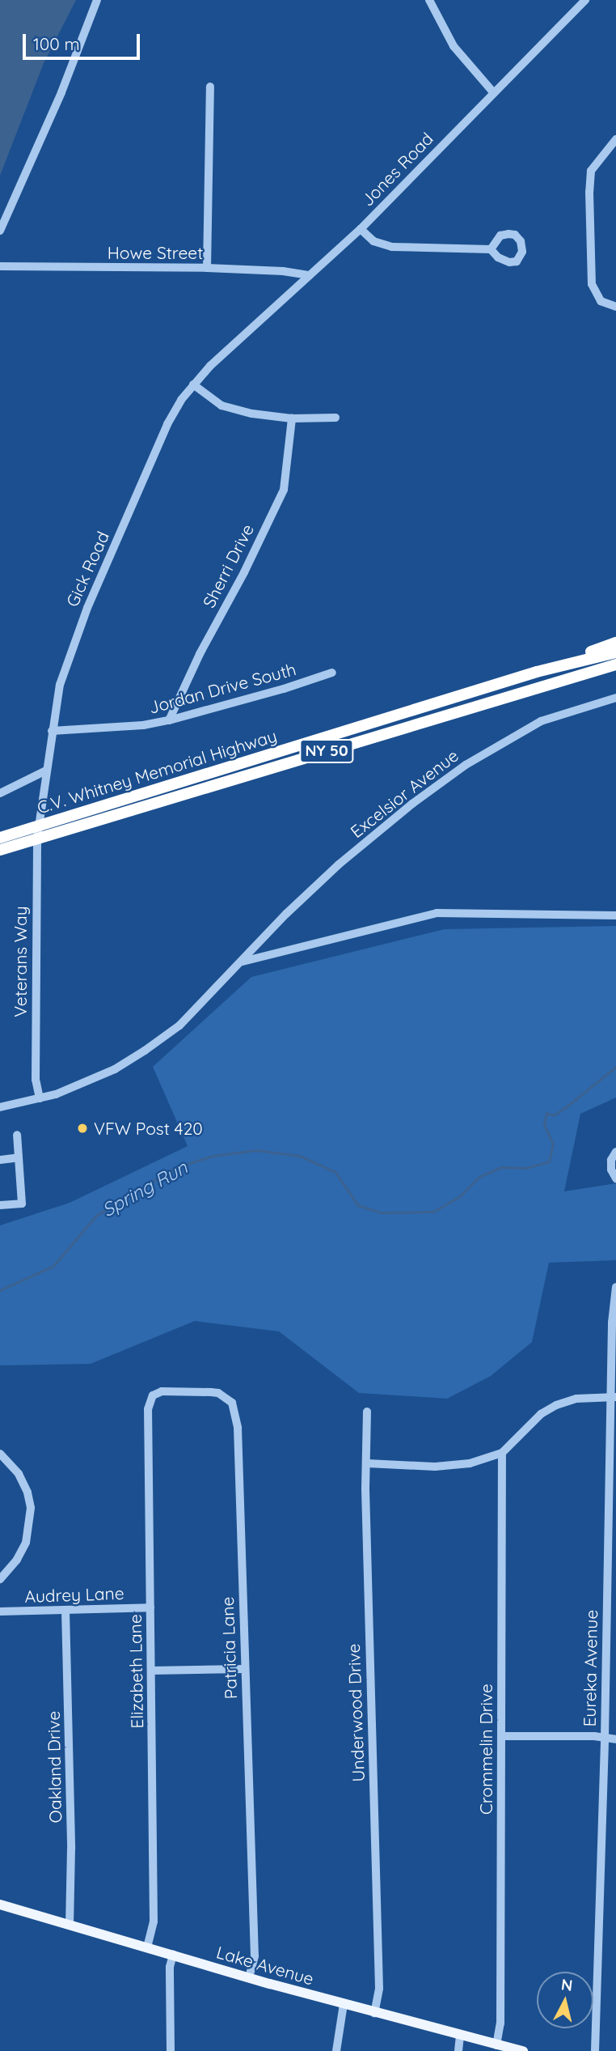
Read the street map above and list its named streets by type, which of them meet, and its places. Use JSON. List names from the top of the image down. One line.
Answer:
{"streets":{"highway":["NY 50","C.V. Whitney Memorial Highway"],"main road":["Lake Avenue"],"street":["Jones Road","Howe Street","Sherri Drive","Gick Road","Jordan Drive South","Excelsior Avenue","Veterans Way","Audrey Lane","Patricia Lane","Eureka Avenue","Elizabeth Lane","Underwood Drive","Crommelin Drive","Oakland Drive"]},"crossings":[["Jones Road","Howe Street"],["Jones Road","Gick Road"],["Sherri Drive","Jordan Drive South"],["Gick Road","Jordan Drive South"],["Gick Road","C.V. Whitney Memorial Highway"],["Gick Road","Veterans Way"],["C.V. Whitney Memorial Highway","Veterans Way"],["Excelsior Avenue","Veterans Way"],["Audrey Lane","Elizabeth Lane"],["Audrey Lane","Oakland Drive"],["Patricia Lane","Elizabeth Lane"],["Patricia Lane","Lake Avenue"],["Elizabeth Lane","Lake Avenue"],["Underwood Drive","Lake Avenue"],["Crommelin Drive","Lake Avenue"],["Oakland Drive","Lake Avenue"]],"water":["Spring Run"],"places":["VFW Post 420"],"scale_bar":"100 m","north":"top"}
